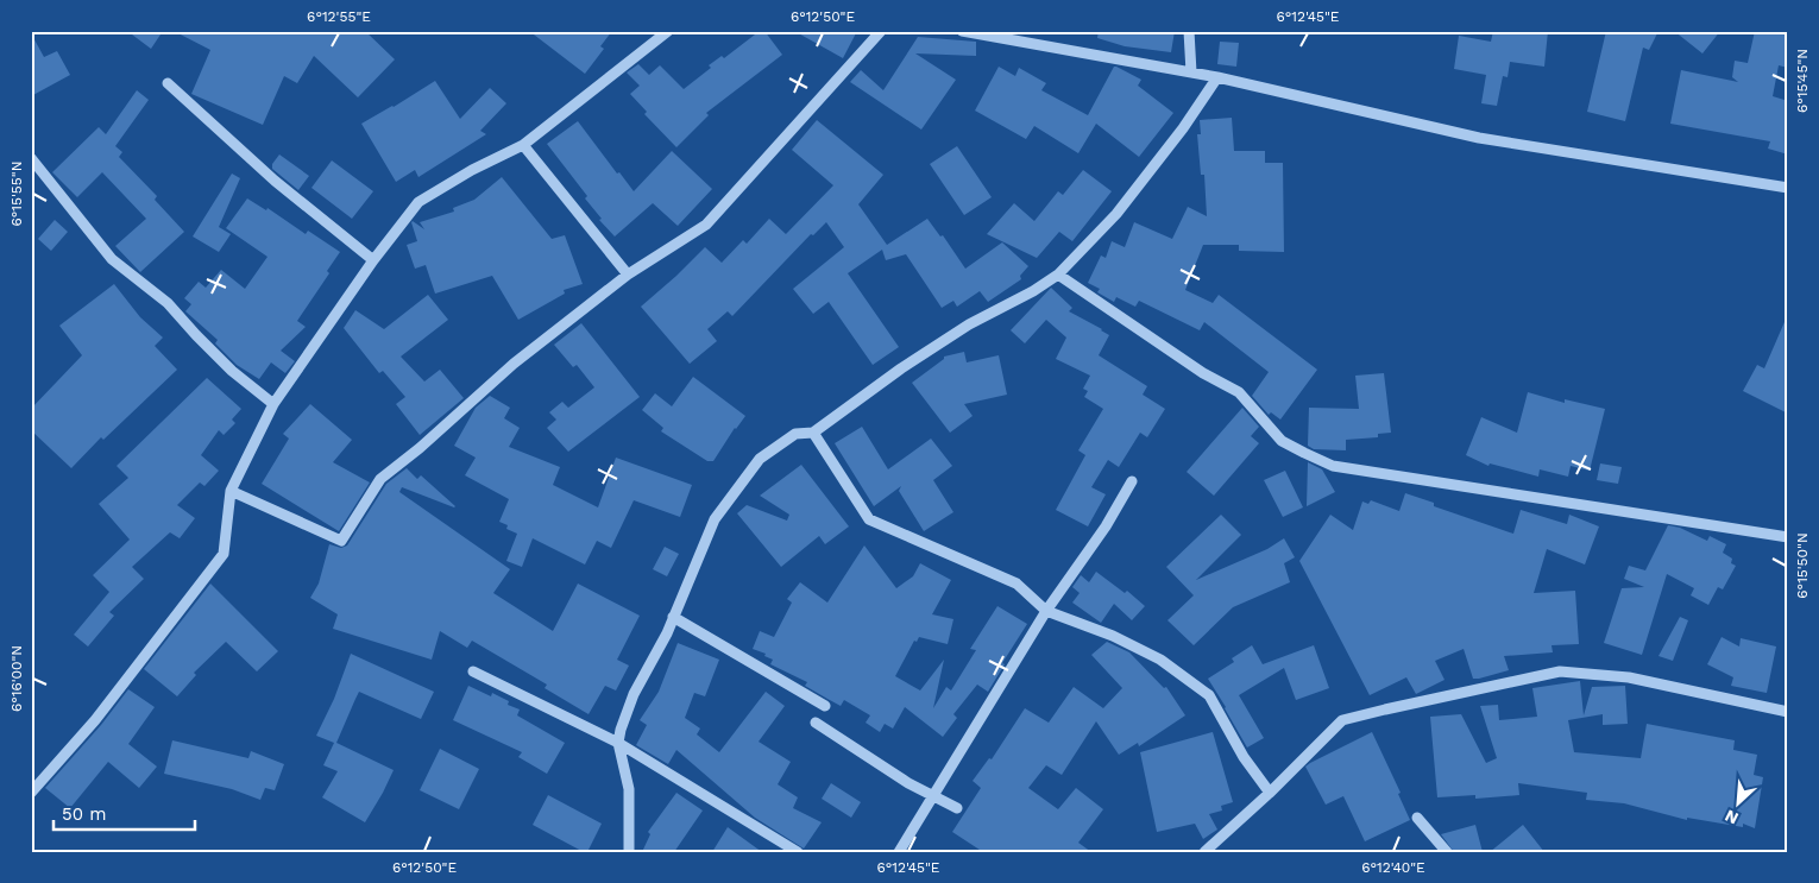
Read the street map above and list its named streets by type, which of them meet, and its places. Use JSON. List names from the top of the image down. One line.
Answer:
{"scale_bar":"50 m","north":"bottom left","coordinates":["6°12'55\"E","6°12'50\"E","6°12'45\"E","6°15'45\"N","6°15'55\"N","6°15'50\"N","6°16'00\"N","6°12'40\"E"]}
